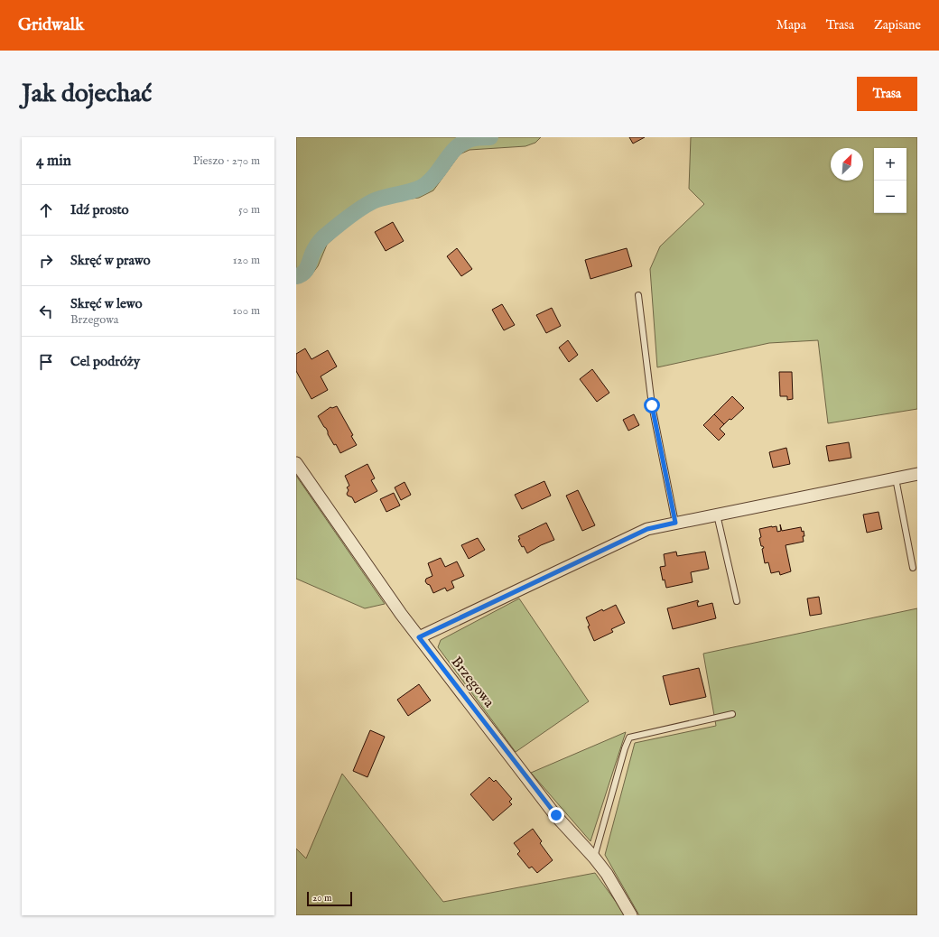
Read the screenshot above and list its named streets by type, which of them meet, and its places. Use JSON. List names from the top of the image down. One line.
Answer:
{"streets":{"street":["Brzegowa"]},"scale_bar":"20 m","north":"top right","page":{"header":"Gridwalk","nav":["Mapa","Trasa","Zapisane"],"buttons":"Trasa","title":"Jak dojechać","heading":["4 min","Pieszo · 270 m"],"map_buttons":["+","−"],"list":[["Idź prosto","50 m"],["Skręć w prawo","120 m"],["Skręć w lewo","Brzegowa","100 m"],"Cel podróży"],"scale":"20 m"}}
